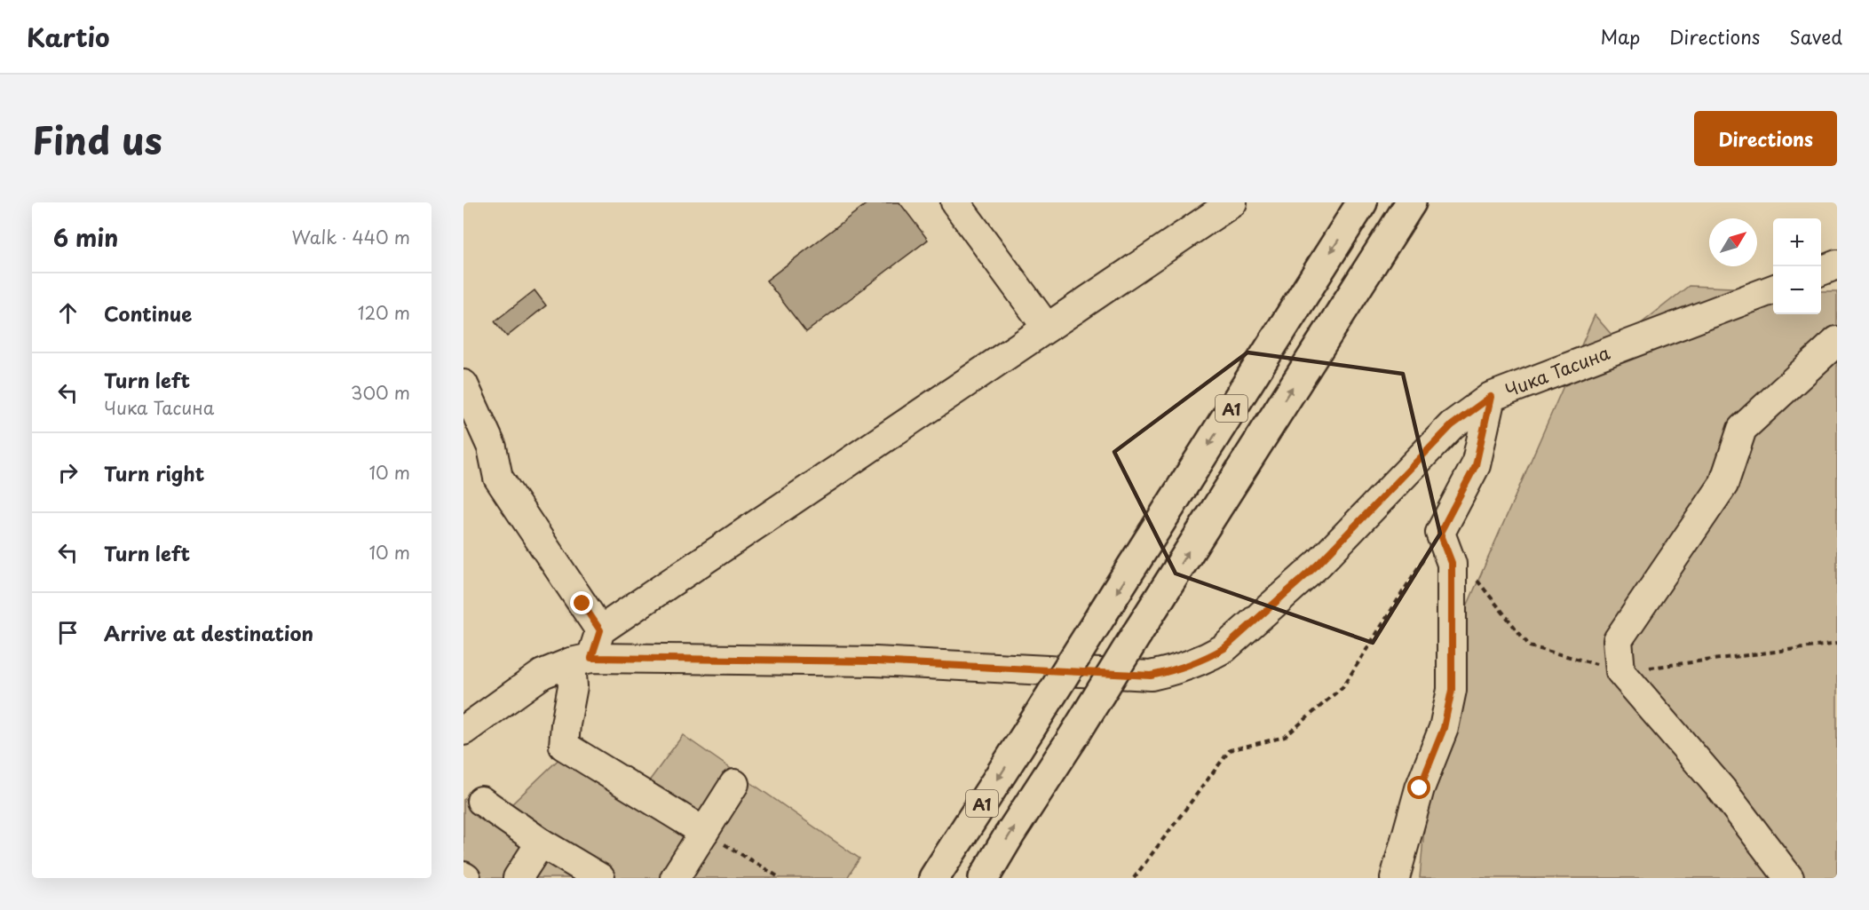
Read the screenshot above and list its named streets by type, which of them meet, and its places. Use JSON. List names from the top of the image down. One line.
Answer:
{"streets":{"highway":["A1"],"street":["Чика Тасина"]},"north":"top right","page":{"header":"Kartio","nav":["Map","Directions","Saved"],"title":"Find us","buttons":"Directions","heading":["6 min","Walk · 440 m"],"map_buttons":["+","−"],"list":[["Continue","120 m"],["Turn left","Чика Тасина","300 m"],["Turn right","10 m"],["Turn left","10 m"],"Arrive at destination"]}}
